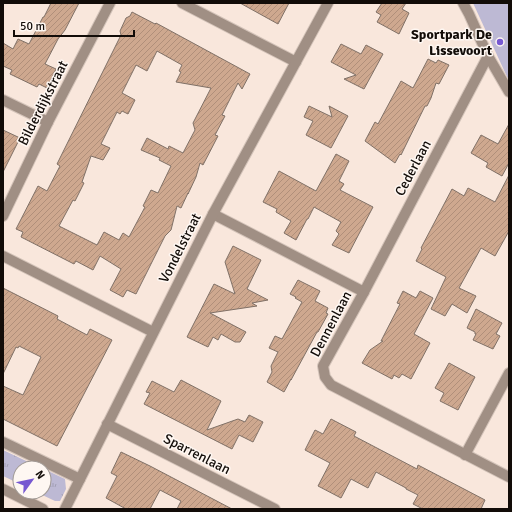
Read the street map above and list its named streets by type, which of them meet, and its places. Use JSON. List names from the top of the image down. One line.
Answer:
{"streets":{"street":["Bilderdijkstraat","Cederlaan","Vondelstraat","Dennenlaan","Sparrenlaan"]},"crossings":[["Cederlaan","Dennenlaan"],["Vondelstraat","Dennenlaan"],["Vondelstraat","Sparrenlaan"]],"places":["Sportpark De Lissevoort"],"scale_bar":"50 m","north":"top right"}
